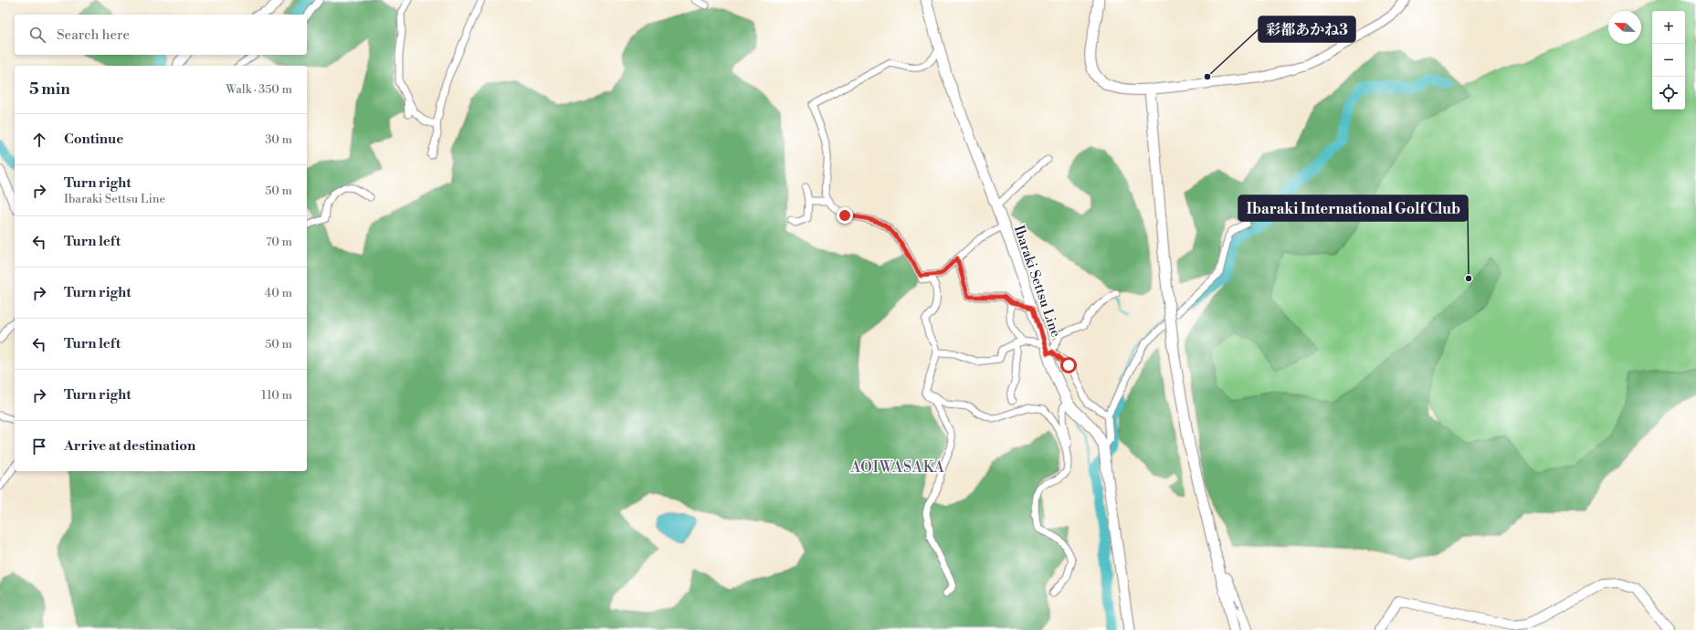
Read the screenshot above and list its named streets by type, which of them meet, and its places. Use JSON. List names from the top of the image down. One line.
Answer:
{"streets":{"main road":["Ibaraki Settsu Line"]},"districts":["AOIWASAKA"],"places":["彩都あかね3","Ibaraki International Golf Club"],"north":"top left","page":{"map_buttons":["+","−"],"search":"Search here","heading":["5 min","Walk · 350 m"],"list":[["Continue","30 m"],["Turn right","Ibaraki Settsu Line","50 m"],["Turn left","70 m"],["Turn right","40 m"],["Turn left","50 m"],["Turn right","110 m"],"Arrive at destination"]}}
